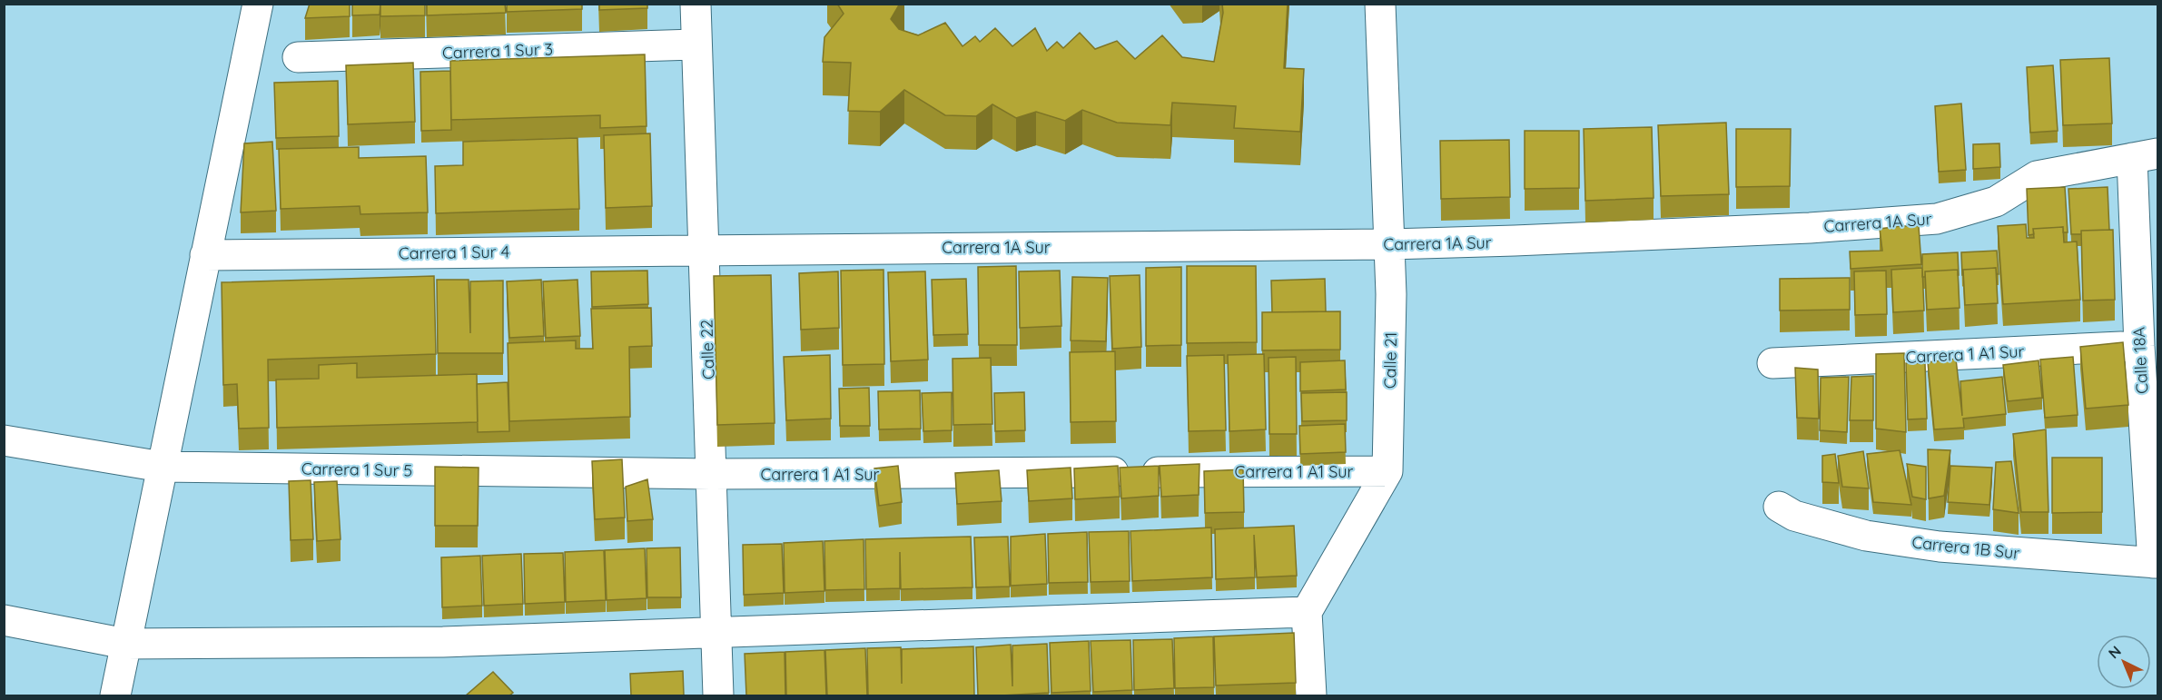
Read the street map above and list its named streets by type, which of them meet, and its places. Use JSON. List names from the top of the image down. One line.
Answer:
{"streets":{"street":["Carrera 1 Sur 3","Carrera 1A Sur","Carrera 1 Sur 4","Calle 22","Carrera 1 A1 Sur","Calle 21","Calle 18A","Carrera 1 Sur 5","Carrera 1B Sur"]},"crossings":[["Carrera 1 Sur 3","Calle 22"],["Carrera 1A Sur","Carrera 1 Sur 4"],["Carrera 1A Sur","Calle 22"],["Carrera 1A Sur","Calle 21"],["Carrera 1A Sur","Calle 18A"],["Carrera 1 Sur 4","Calle 22"],["Calle 22","Carrera 1 A1 Sur"],["Calle 22","Carrera 1 Sur 5"],["Carrera 1 A1 Sur","Calle 21"],["Carrera 1 A1 Sur","Calle 18A"],["Carrera 1 A1 Sur","Carrera 1 Sur 5"],["Calle 18A","Carrera 1B Sur"]],"north":"top left"}
